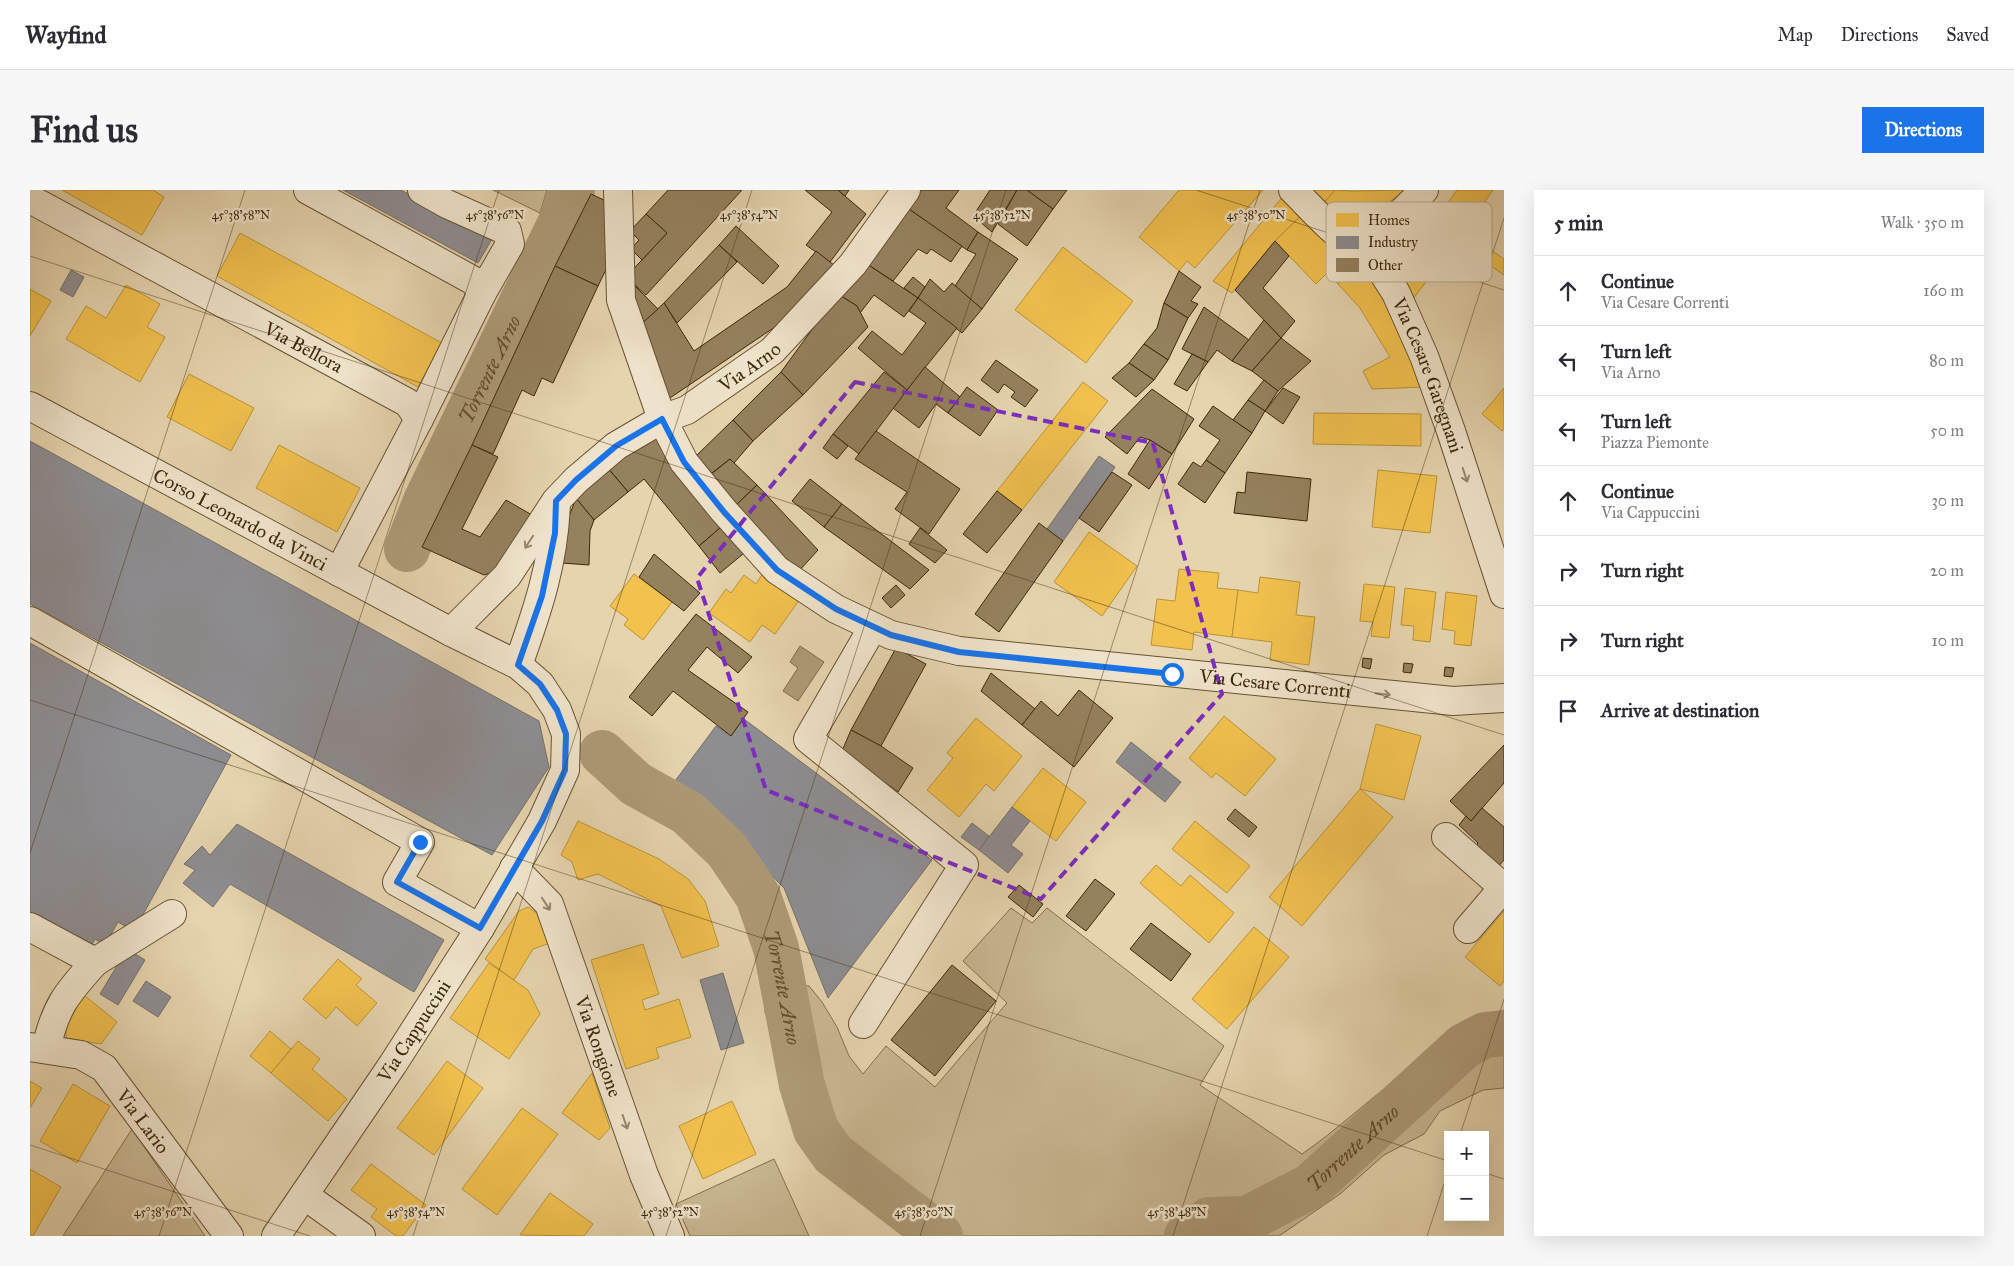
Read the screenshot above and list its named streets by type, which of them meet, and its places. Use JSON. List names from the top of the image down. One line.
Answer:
{"streets":{"street":["Via Bellora","Via Arno","Via Cesare Garegnani","Corso Leonardo da Vinci","Via Cesare Correnti","Via Cappuccini","Via Rongione","Via Lario"]},"crossings":[["Via Arno","Corso Leonardo da Vinci"],["Via Arno","Via Cesare Correnti"],["Corso Leonardo da Vinci","Via Cappuccini"],["Via Cappuccini","Via Rongione"]],"one_way":["Via Cesare Garegnani","Via Cesare Correnti","Via Rongione"],"water":["Torrente Arno"],"legend":["Homes","Industry","Other"],"page":{"header":"Wayfind","nav":["Map","Directions","Saved"],"buttons":"Directions","title":"Find us","heading":["5 min","Walk · 350 m"],"list":[["Continue","Via Cesare Correnti","160 m"],["Turn left","Via Arno","80 m"],["Turn left","Piazza Piemonte","50 m"],["Continue","Via Cappuccini","30 m"],["Turn right","20 m"],["Turn right","10 m"],"Arrive at destination"],"map_buttons":["+","−"]},"coordinates":["45°38'58\"N","45°38'56\"N","45°38'54\"N","45°38'52\"N","45°38'50\"N","45°38'48\"N"]}
